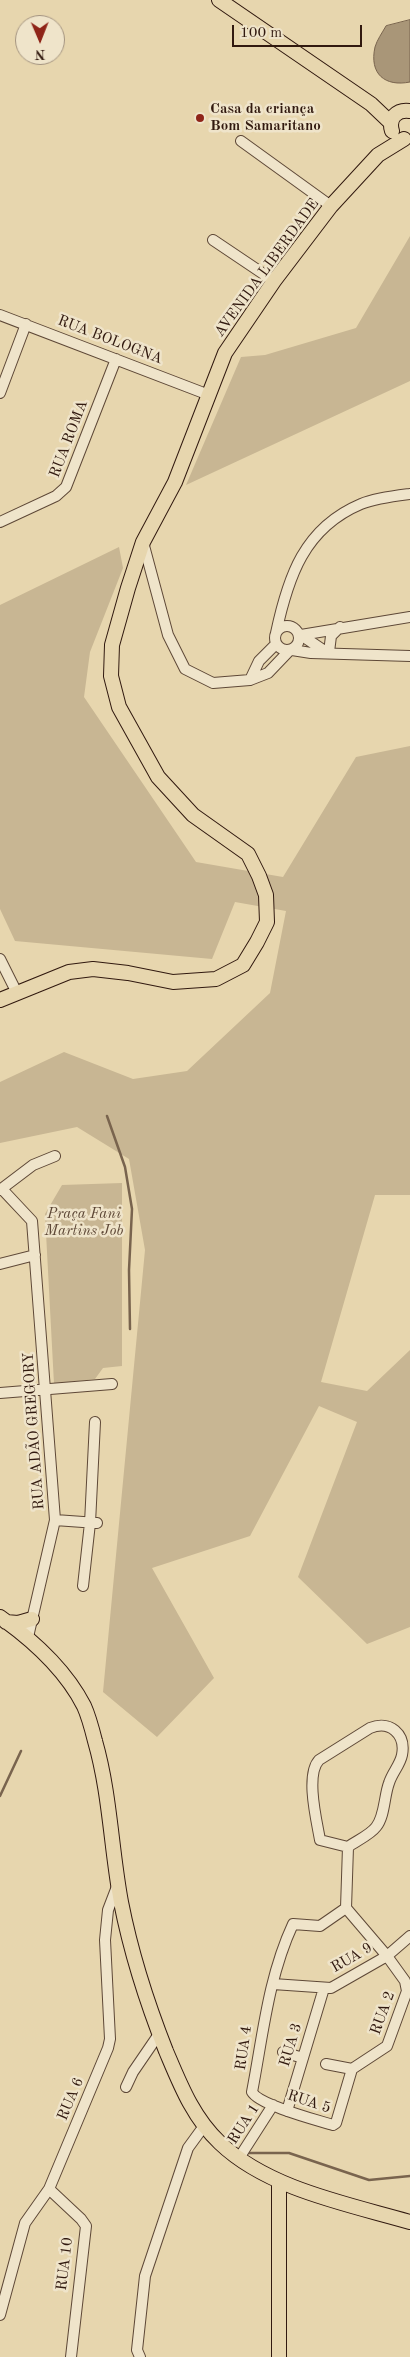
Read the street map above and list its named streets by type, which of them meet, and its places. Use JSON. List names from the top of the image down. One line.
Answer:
{"streets":{"main road":["AVENIDA LIBERDADE"],"street":["RUA BOLOGNA","RUA ROMA","RUA ADÃO GREGORY","RUA 9","RUA 2","RUA 3","RUA 4","RUA 6","RUA 5","RUA 1","RUA 10"]},"crossings":[["AVENIDA LIBERDADE","RUA BOLOGNA"],["RUA BOLOGNA","RUA ROMA"],["RUA 9","RUA 2"],["RUA 9","RUA 3"],["RUA 9","RUA 4"],["RUA 2","RUA 5"],["RUA 3","RUA 5"],["RUA 4","RUA 5"],["RUA 4","RUA 1"],["RUA 6","RUA 10"],["RUA 5","RUA 1"]],"parks":["Praça Fani Martins Job"],"places":["Casa da criança Bom Samaritano"],"scale_bar":"100 m","north":"bottom"}
